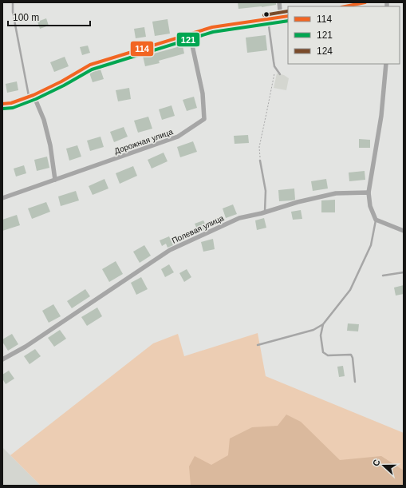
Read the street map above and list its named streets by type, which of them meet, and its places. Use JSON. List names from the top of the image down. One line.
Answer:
{"streets":{"street":["Дорожная улица","Полевая улица"]},"lines":["transit line 114","transit line 124","transit line 121"],"legend":["114","121","124"],"scale_bar":"100 m","north":"left"}
